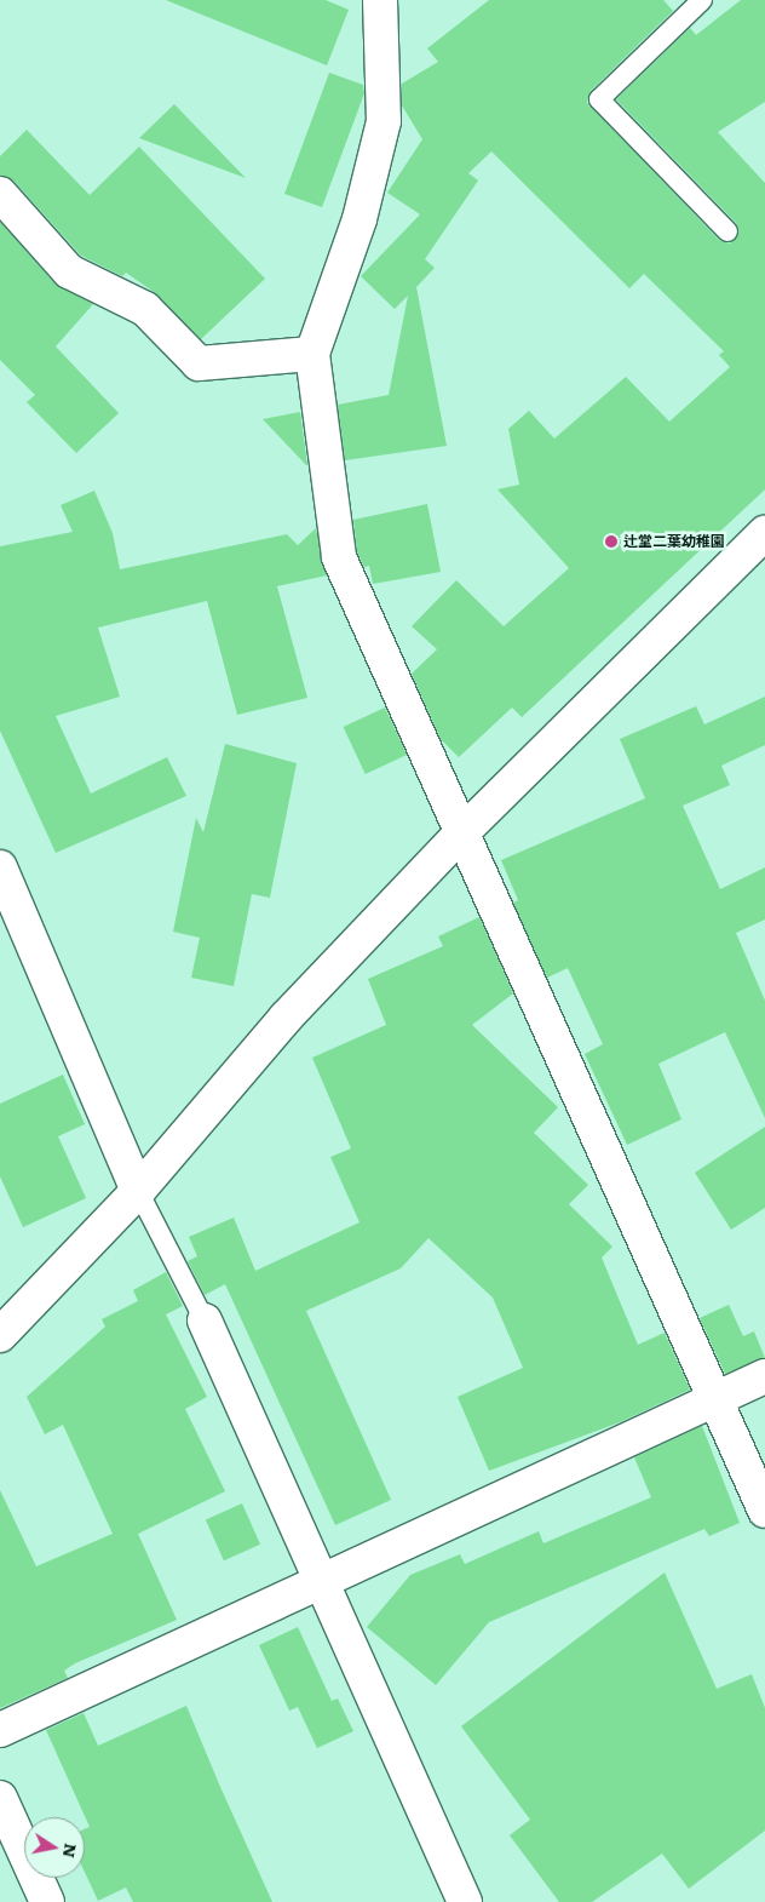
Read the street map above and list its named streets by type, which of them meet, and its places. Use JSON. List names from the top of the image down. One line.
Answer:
{"places":["辻堂二葉幼稚園"],"north":"right"}
